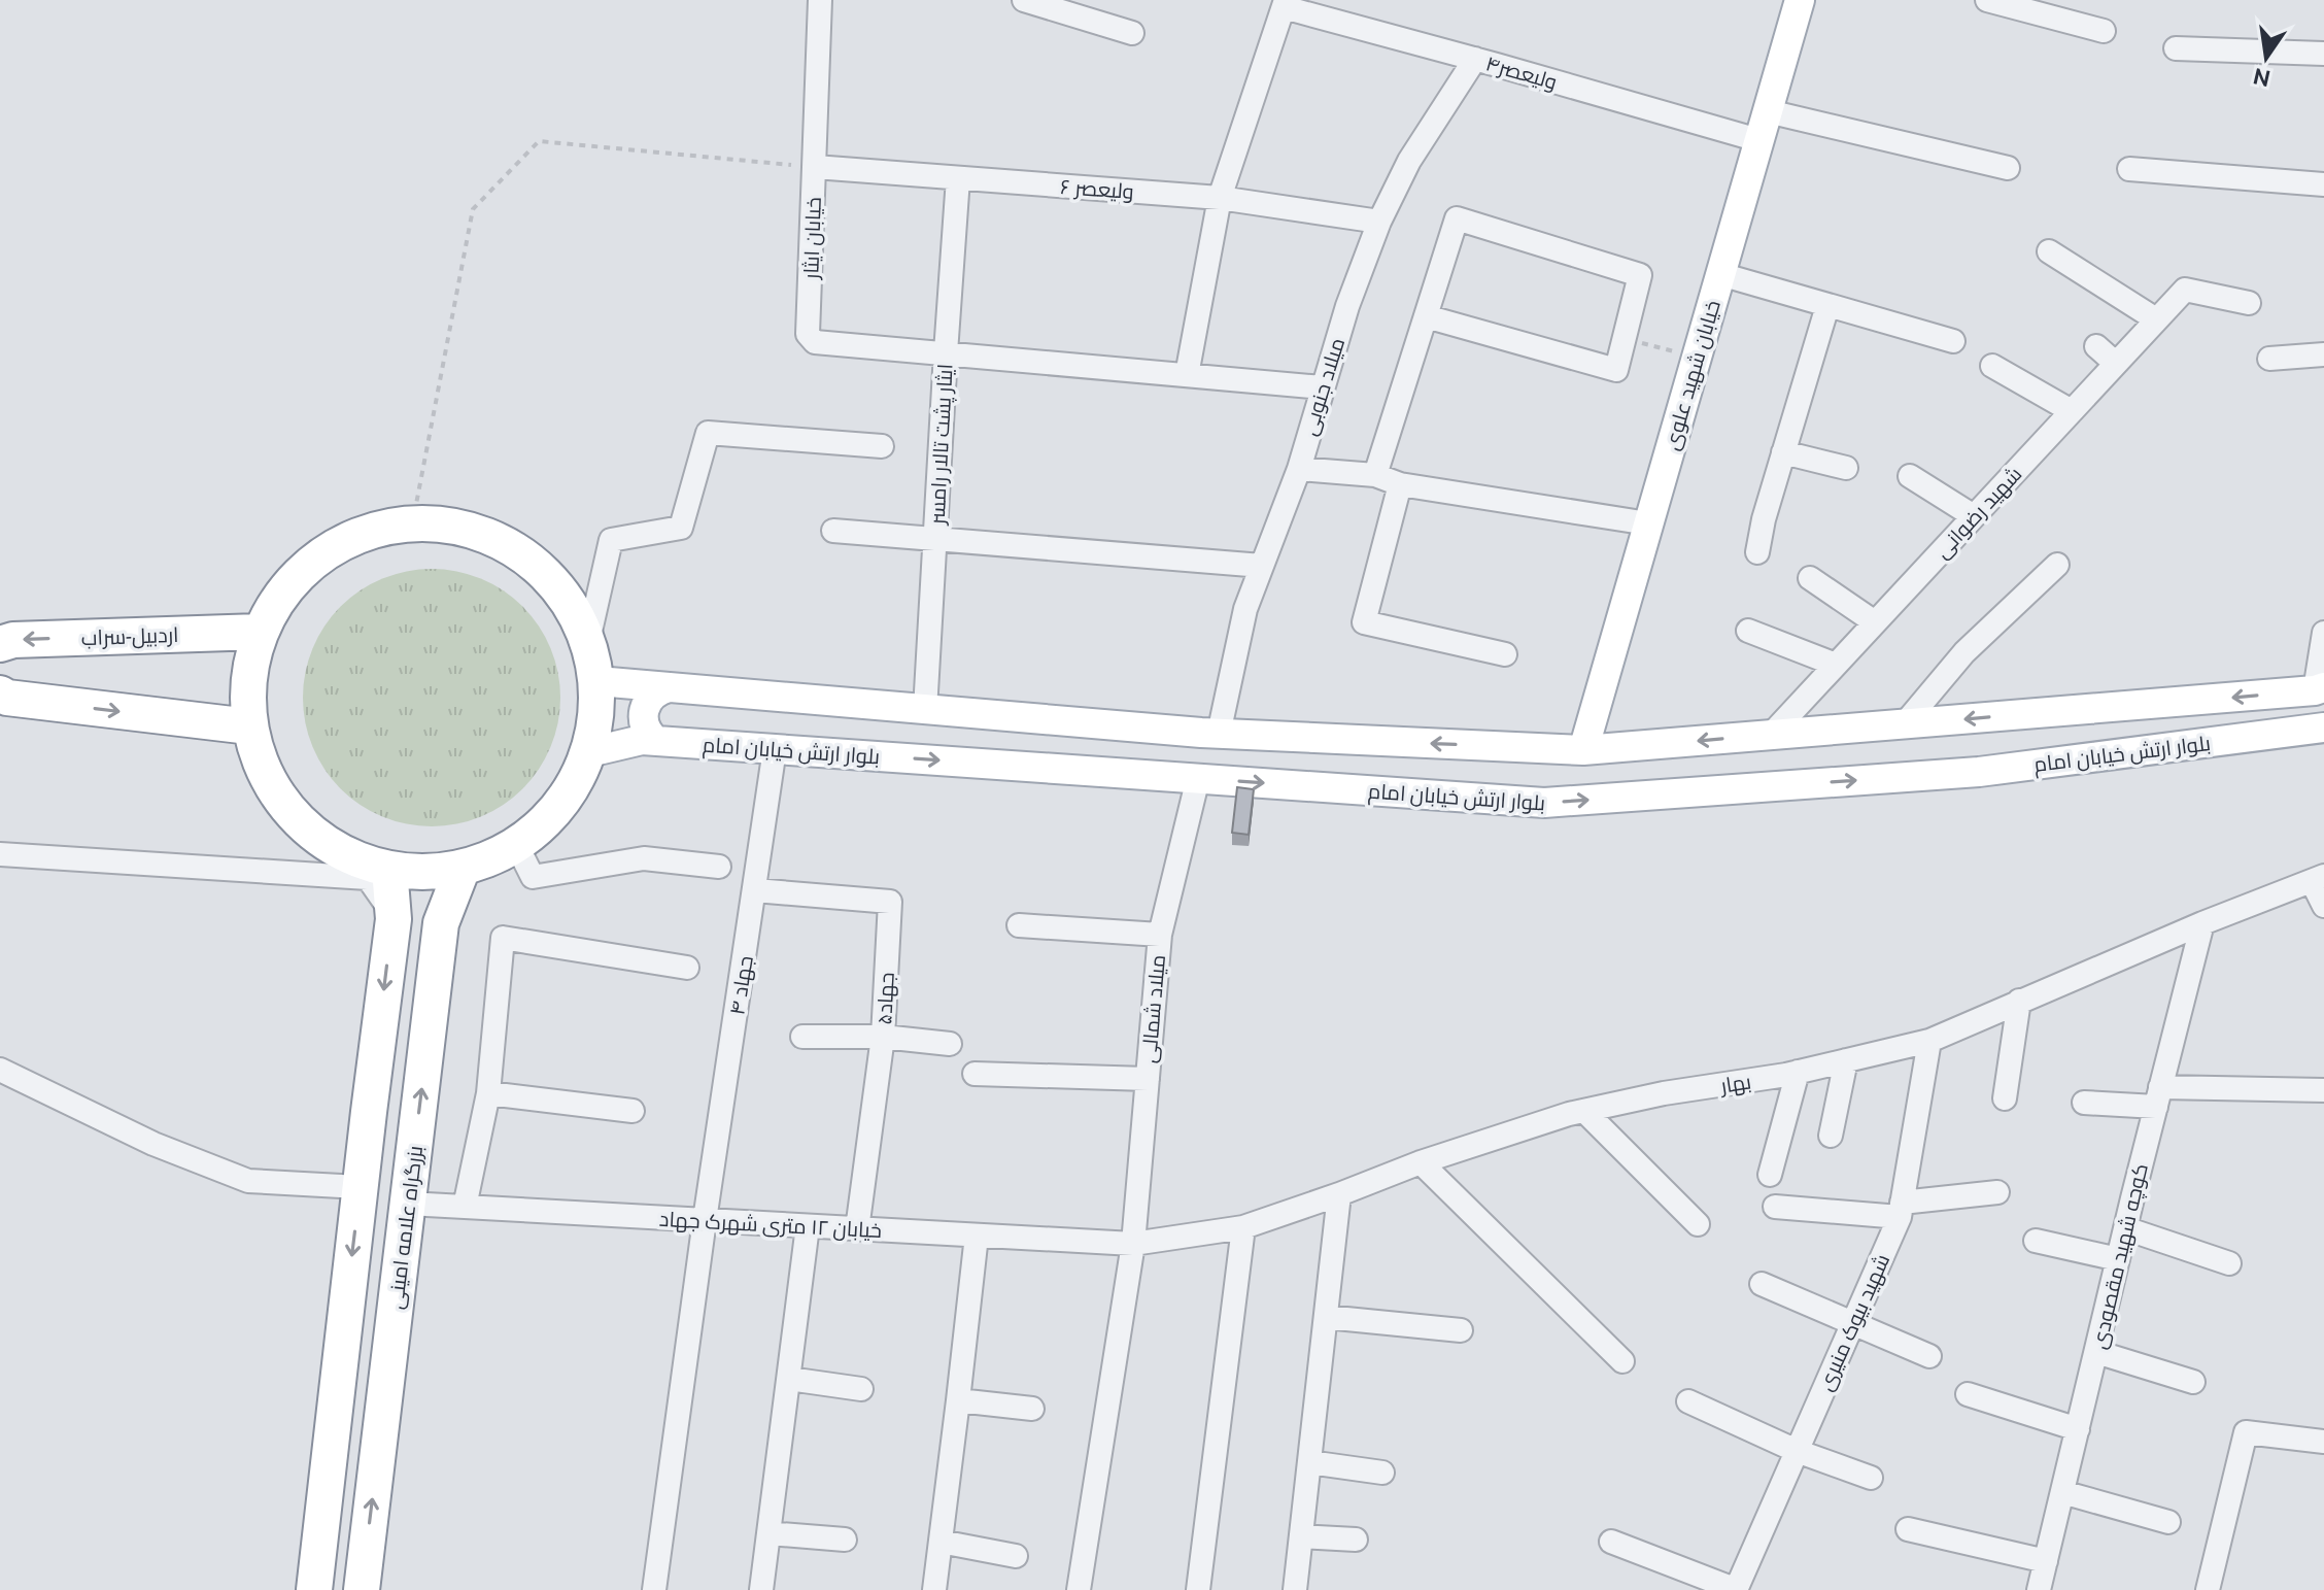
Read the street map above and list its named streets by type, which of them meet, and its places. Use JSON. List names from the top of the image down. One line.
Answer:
{"streets":{"highway":["اردبیل-سراب","بزرگراه علامه امینی"],"main road":["خیابان شهید علوی","بلوار ارتش خیابان امام"],"street":["ولیعصر۴","ولیعصر ۶","خیابان ایثار","میلاد جنوبی","ایثار پشت تالار رامسر","شهید رضوانی","جهاد ۴","جهاد۵","میلاد شمالی","بهار","خیابان ۱۲ متری شهرک جهاد","کوچه شهید مقصودی","شهید بیوک منیری"]},"crossings":[["ولیعصر۴","خیابان شهید علوی"],["ولیعصر۴","میلاد جنوبی"],["ولیعصر ۶","خیابان ایثار"],["ولیعصر ۶","میلاد جنوبی"],["ولیعصر ۶","ایثار پشت تالار رامسر"],["خیابان ایثار","ایثار پشت تالار رامسر"],["خیابان شهید علوی","بلوار ارتش خیابان امام"],["میلاد جنوبی","بلوار ارتش خیابان امام"],["ایثار پشت تالار رامسر","بلوار ارتش خیابان امام"],["شهید رضوانی","بلوار ارتش خیابان امام"],["بلوار ارتش خیابان امام","جهاد ۴"],["بلوار ارتش خیابان امام","میلاد شمالی"],["جهاد ۴","جهاد۵"],["جهاد ۴","خیابان ۱۲ متری شهرک جهاد"],["جهاد۵","خیابان ۱۲ متری شهرک جهاد"],["میلاد شمالی","بهار"],["میلاد شمالی","خیابان ۱۲ متری شهرک جهاد"],["بهار","خیابان ۱۲ متری شهرک جهاد"],["بهار","کوچه شهید مقصودی"],["بهار","شهید بیوک منیری"],["خیابان ۱۲ متری شهرک جهاد","بزرگراه علامه امینی"]],"north":"bottom"}
